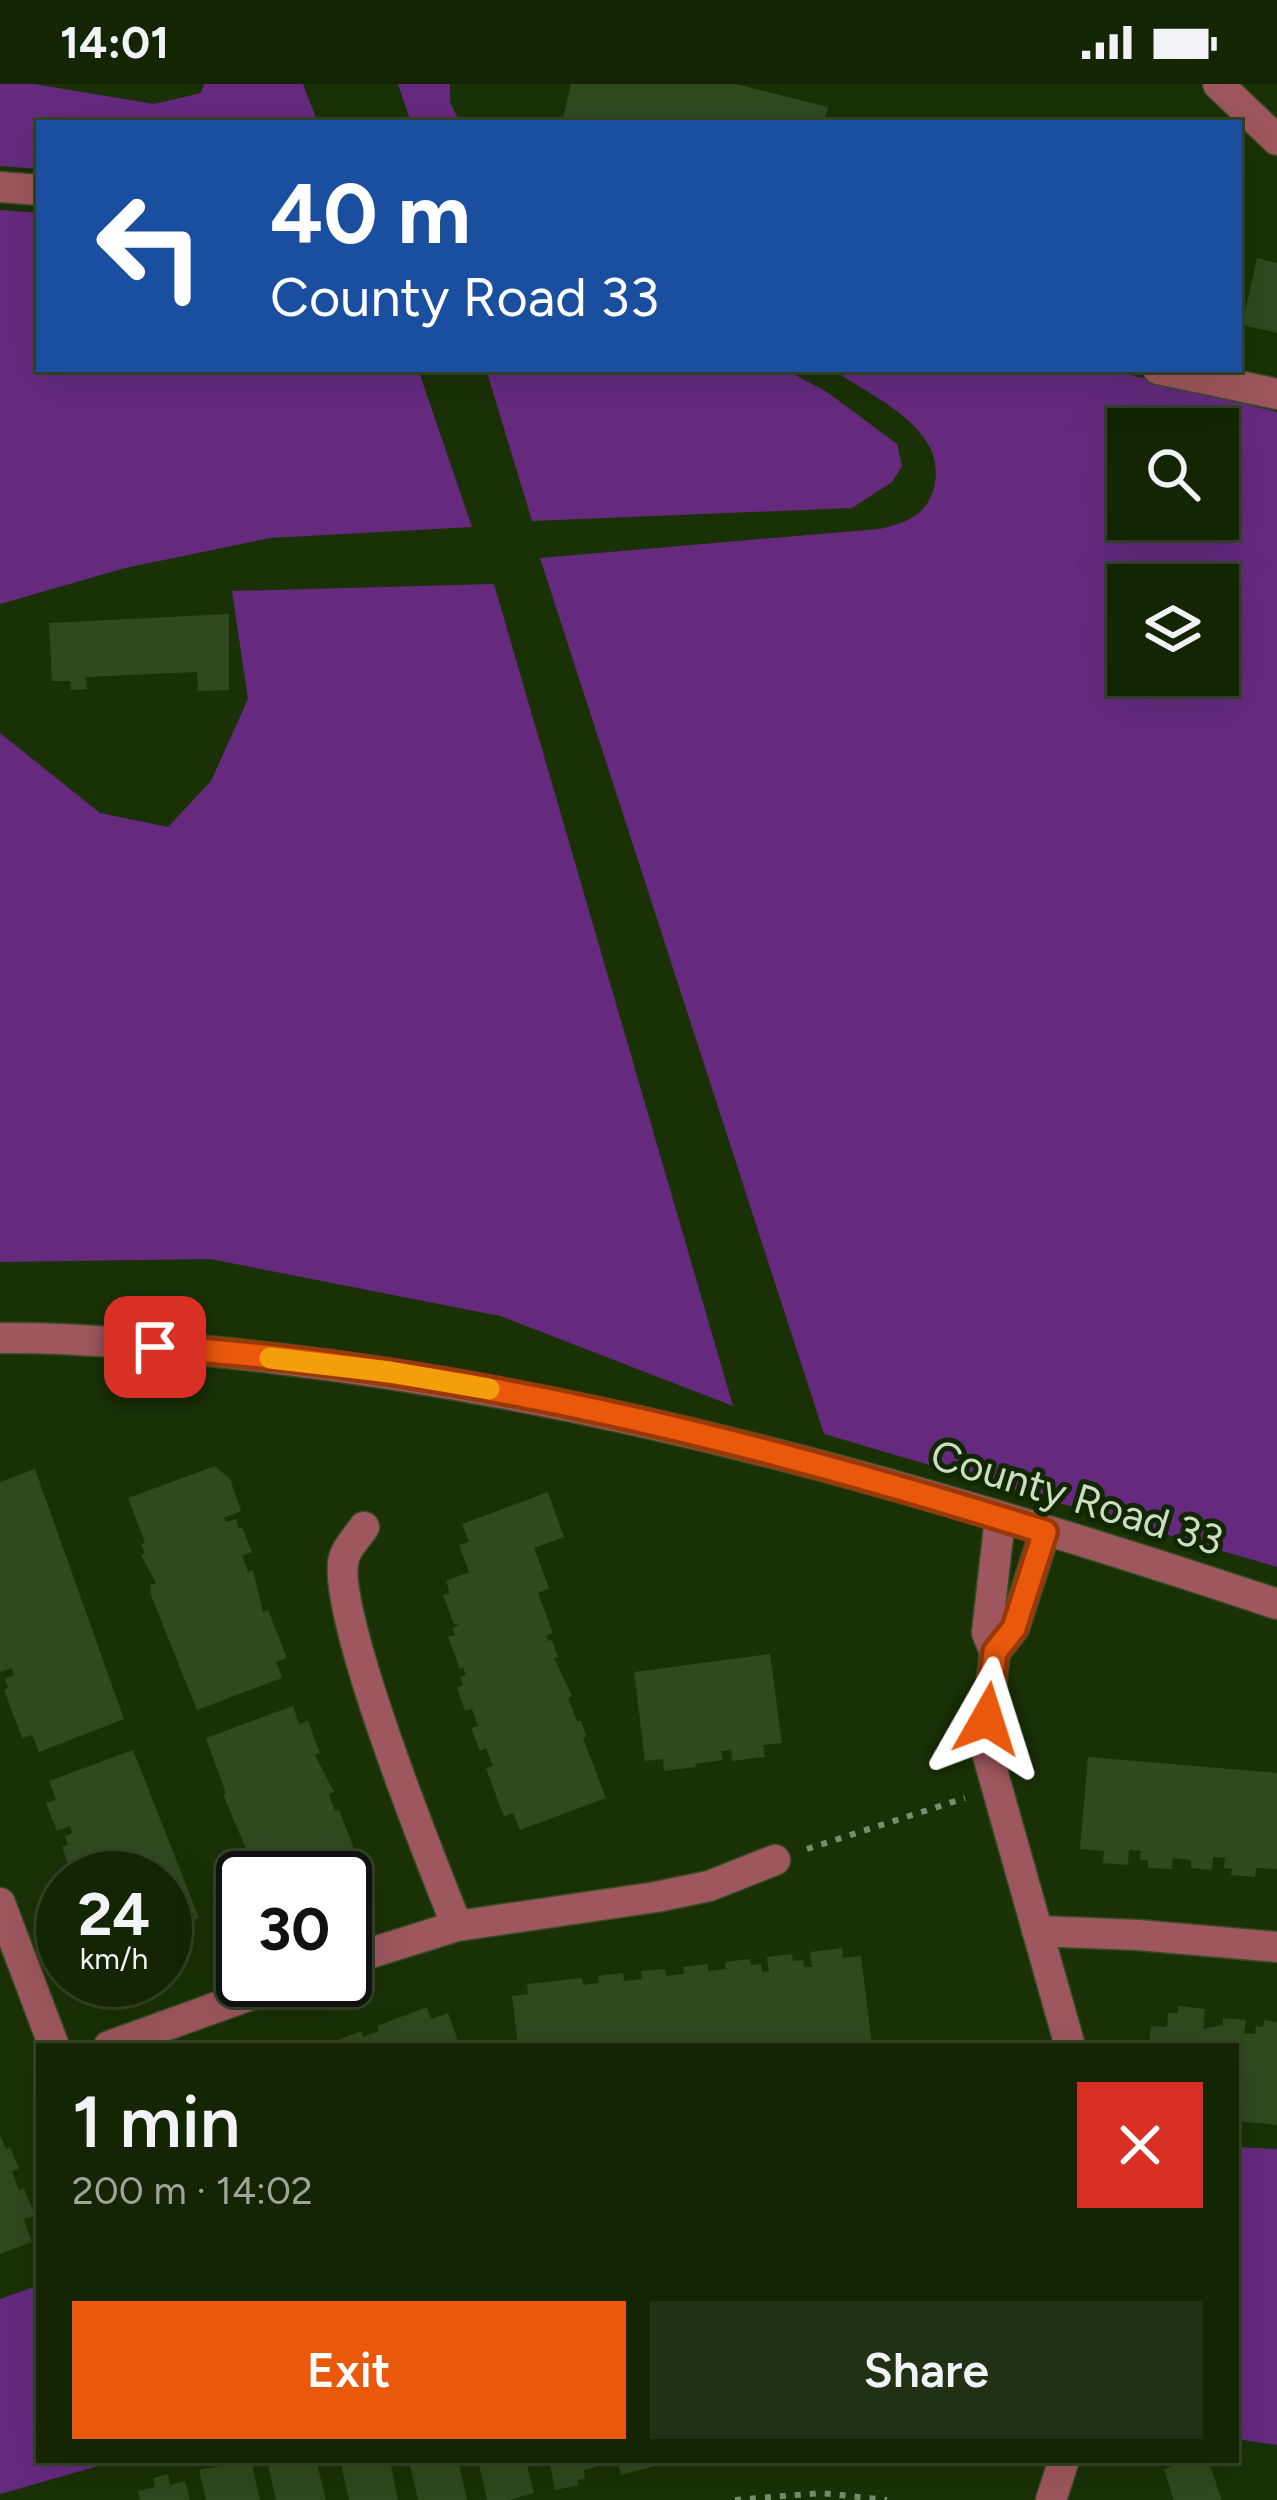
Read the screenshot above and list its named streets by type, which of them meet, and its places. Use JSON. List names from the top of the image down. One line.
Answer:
{"streets":{"street":["County Road 33"]},"page":{"status":"14:01","turn":["40 m","County Road 33"],"speed":"24 km/h","limit":"30","heading":["1 min","200 m · 14:02"],"buttons":["Exit","Share"]}}
